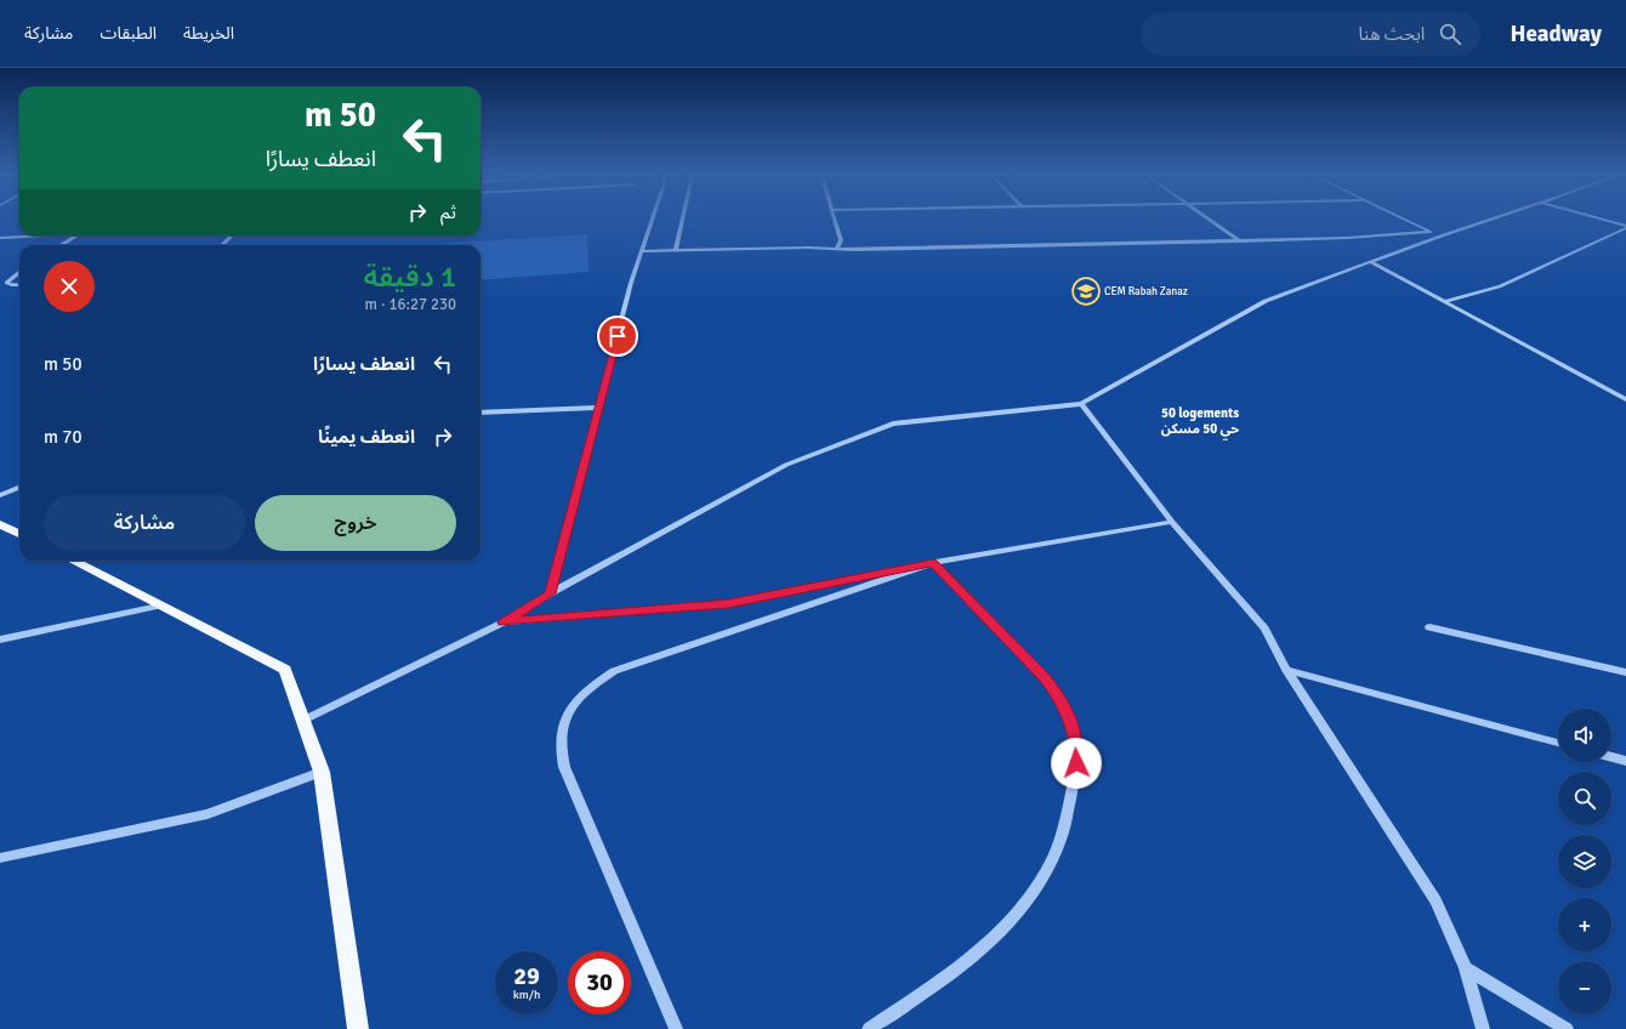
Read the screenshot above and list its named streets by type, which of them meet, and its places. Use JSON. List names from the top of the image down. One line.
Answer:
{"districts":["50 logements حي 50 مسكن"],"places":{"school or university":["CEM Rabah Zanaz"]},"page":{"header":"Headway","search":"ابحث هنا","nav":["الخريطة","الطبقات","مشاركة"],"turn":["50 m","انعطف يسارًا"],"then":"ثم","heading":["1 دقيقة","230 m · 16:27"],"list":[{"name":"انعطف يسارًا","value":"50 m"},{"name":"انعطف يمينًا","value":"70 m"}],"buttons":["خروج","مشاركة"],"map_buttons":["+","−"],"speed":"29 km/h","limit":"30"}}
